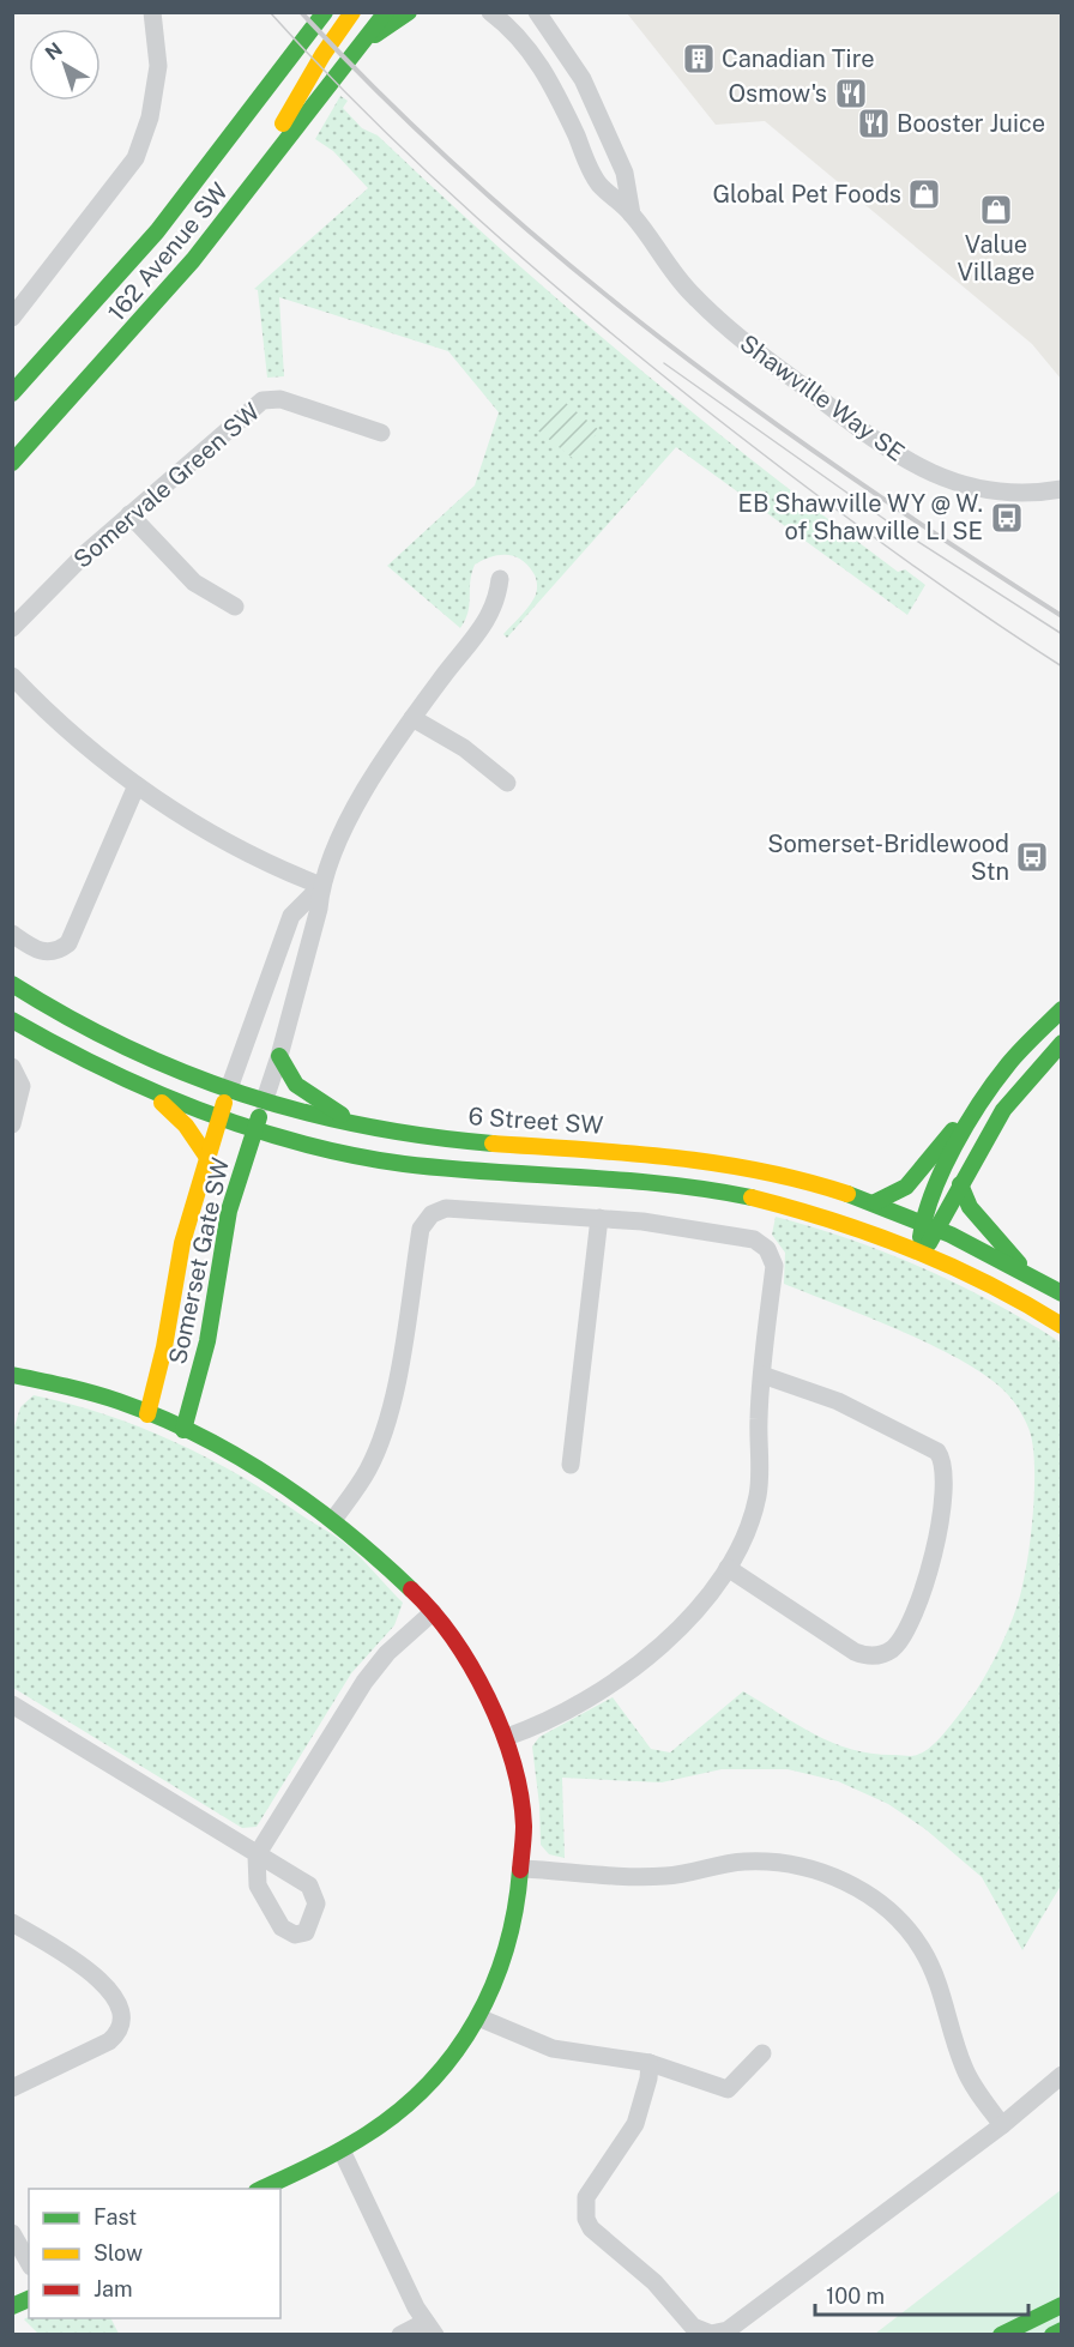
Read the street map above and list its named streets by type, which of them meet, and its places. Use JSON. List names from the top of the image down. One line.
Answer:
{"streets":{"main road":["162 Avenue SW","6 Street SW","Somerset Gate SW"],"street":["Shawville Way SE","Somervale Green SW"]},"crossings":[["6 Street SW","Somerset Gate SW"]],"places":{"building":["Canadian Tire"],"restaurant":["Osmow's","Booster Juice"],"shop":["Global Pet Foods","Value Village"],"bus stop":["EB Shawville WY @ W. of Shawville LI SE","Somerset-Bridlewood Stn"]},"legend":["Fast","Slow","Jam"],"scale_bar":"100 m","north":"top left"}
